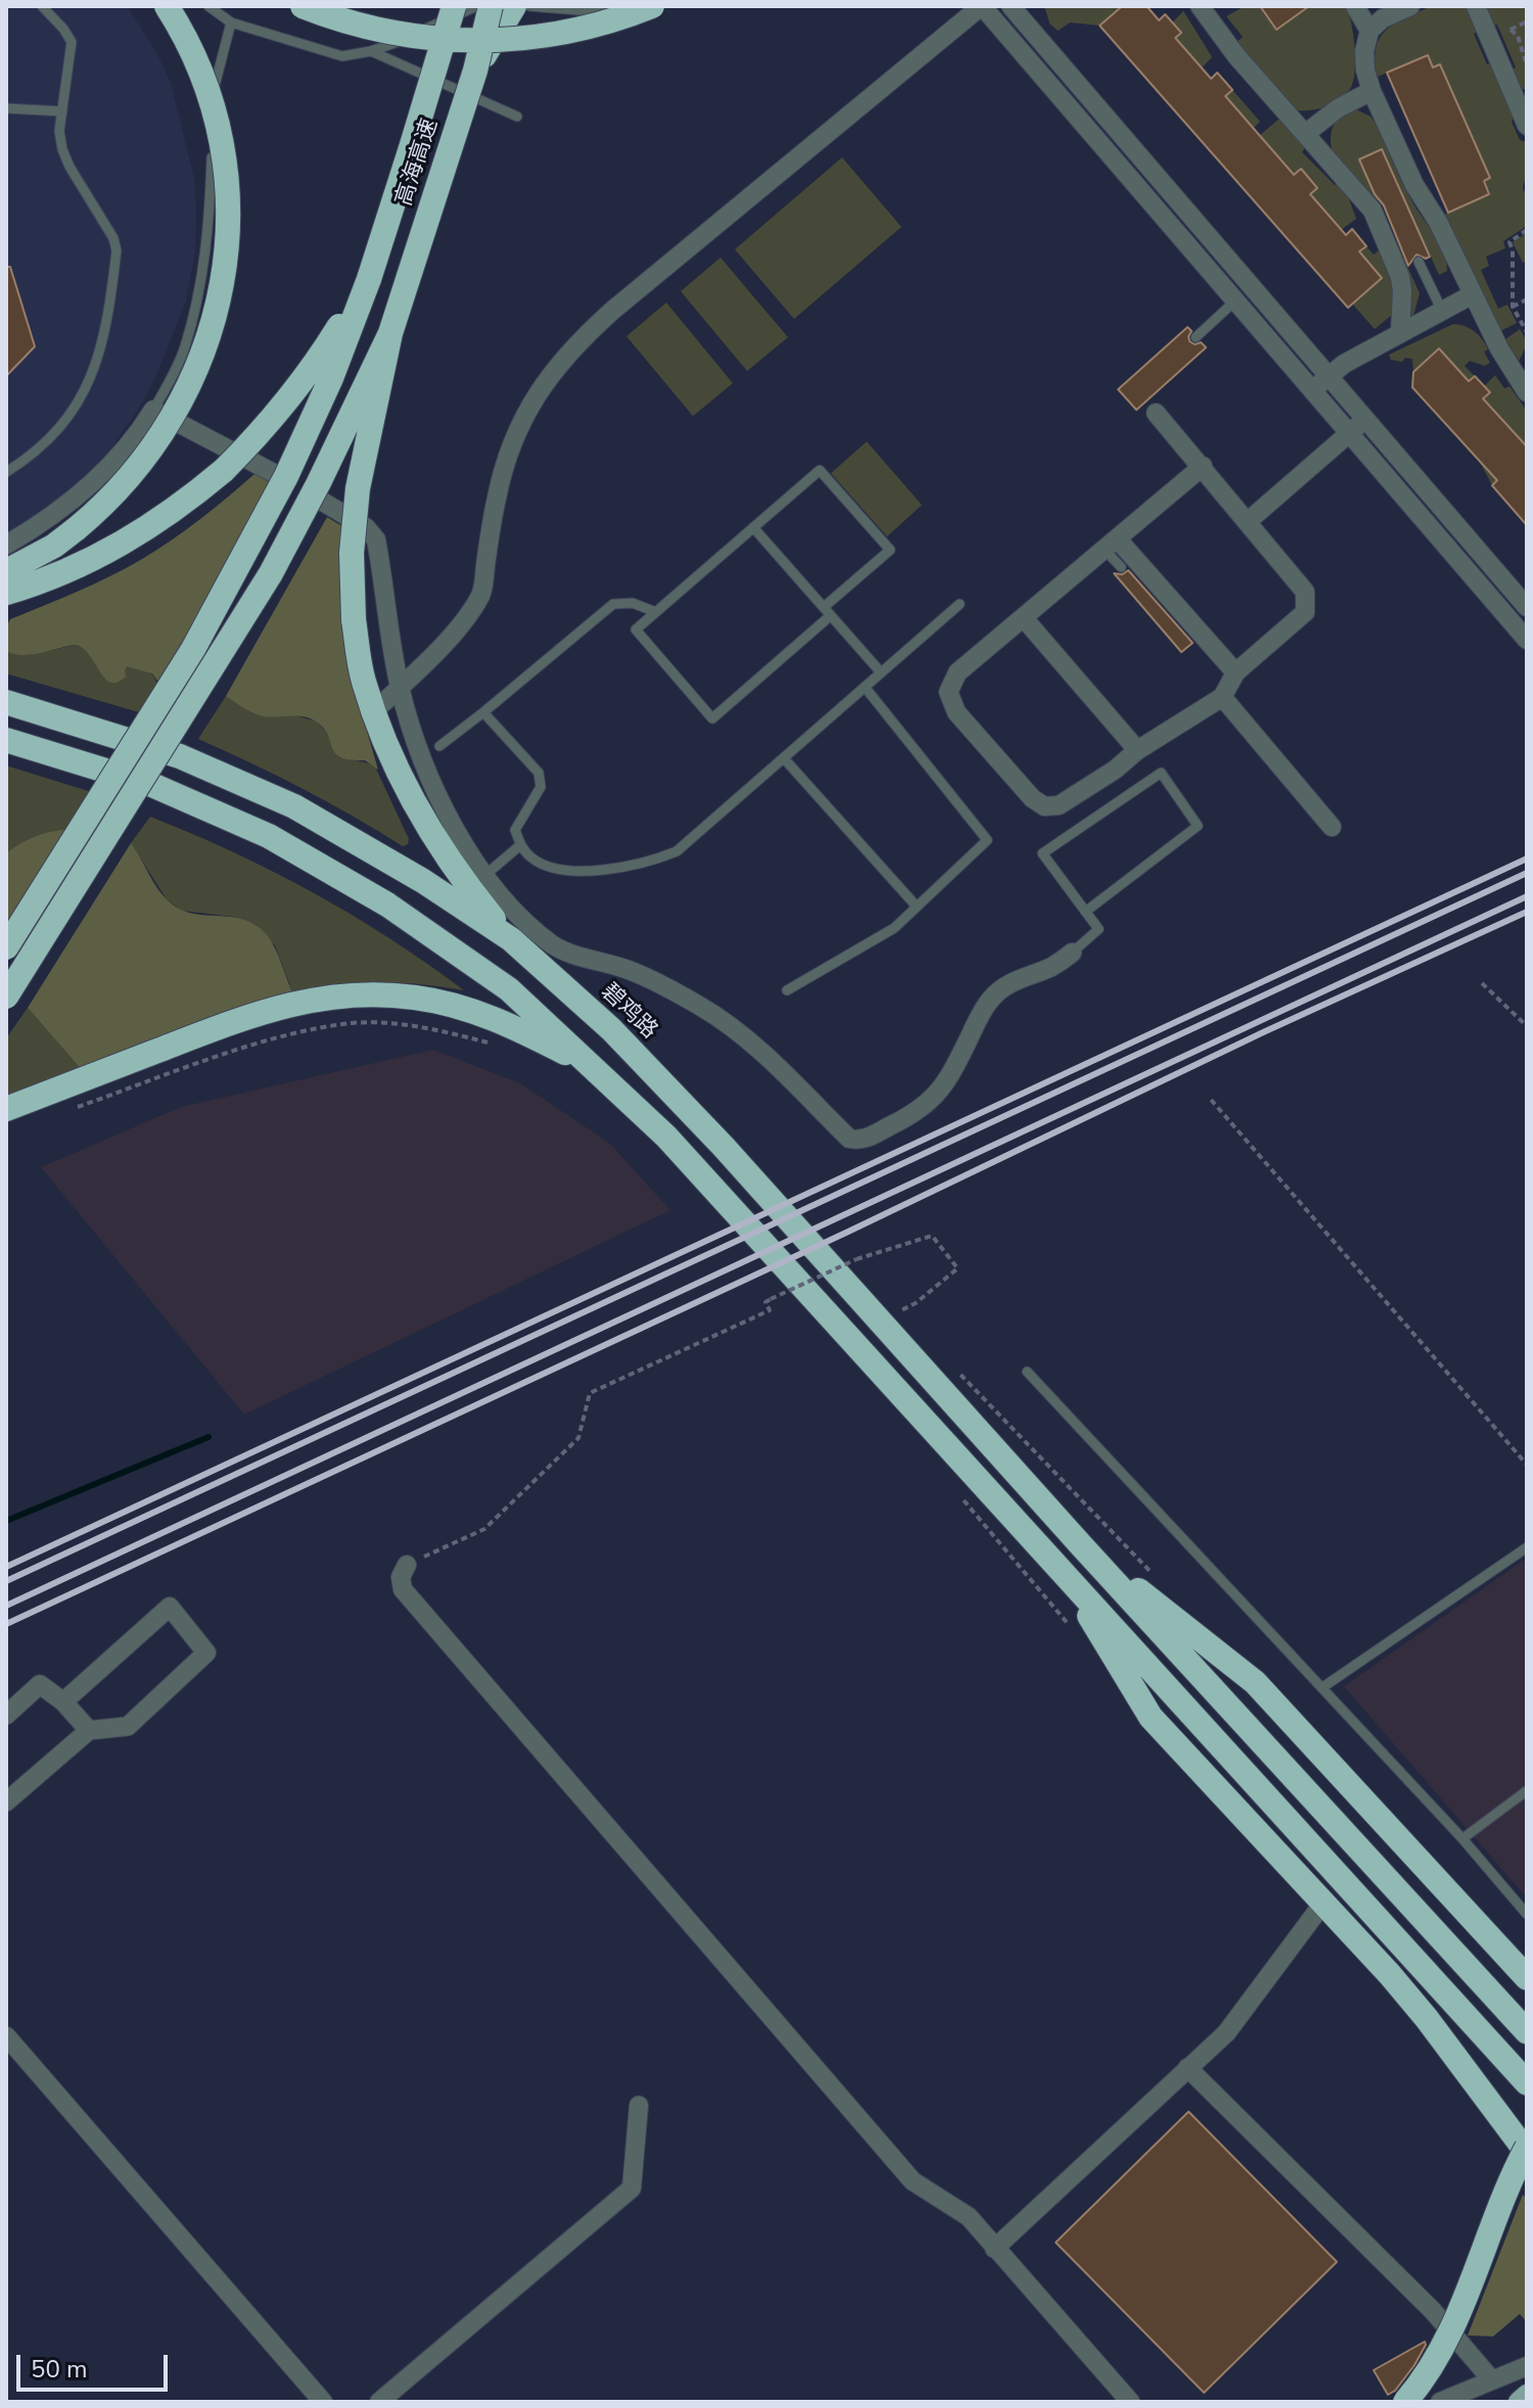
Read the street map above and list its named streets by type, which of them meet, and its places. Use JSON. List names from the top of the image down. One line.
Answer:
{"streets":{"highway":["高海高速","碧鸡路"]},"scale_bar":"50 m"}
